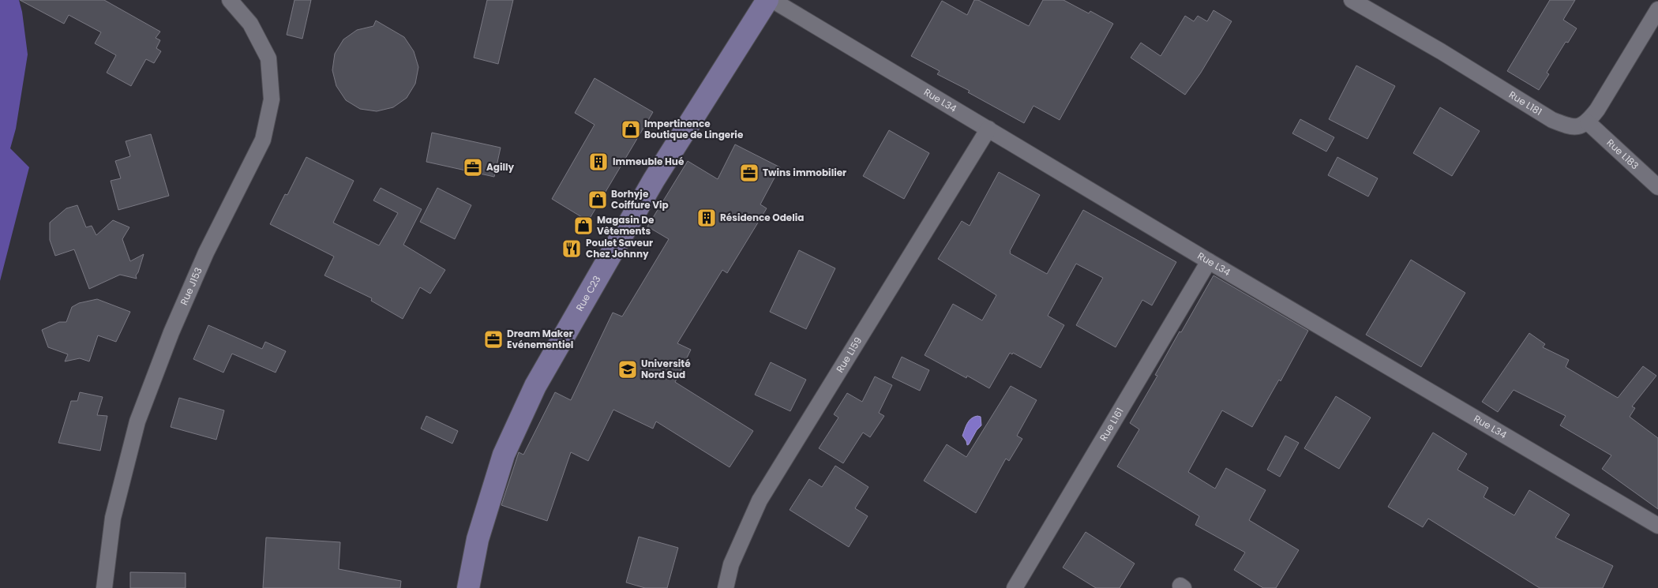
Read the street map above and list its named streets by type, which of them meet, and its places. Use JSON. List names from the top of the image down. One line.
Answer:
{"streets":{"street":["Rue L34","Rue L181","Rue L183","Rue J153","Rue C23","Rue L159","Rue L161"]},"crossings":[["Rue L34","Rue L159"],["Rue L34","Rue L161"],["Rue L181","Rue L183"]],"places":{"shop":["Impertinence Boutique de Lingerie","Borhyje Coiffure Vip","Magasin De Vêtements"],"building":["Immeuble Hué","Résidence Odelia"],"office":["Agilly","Twins immobilier","Dream Maker Evénementiel"],"restaurant":["Poulet Saveur Chez Johnny"],"school or university":["Université Nord Sud"]}}
